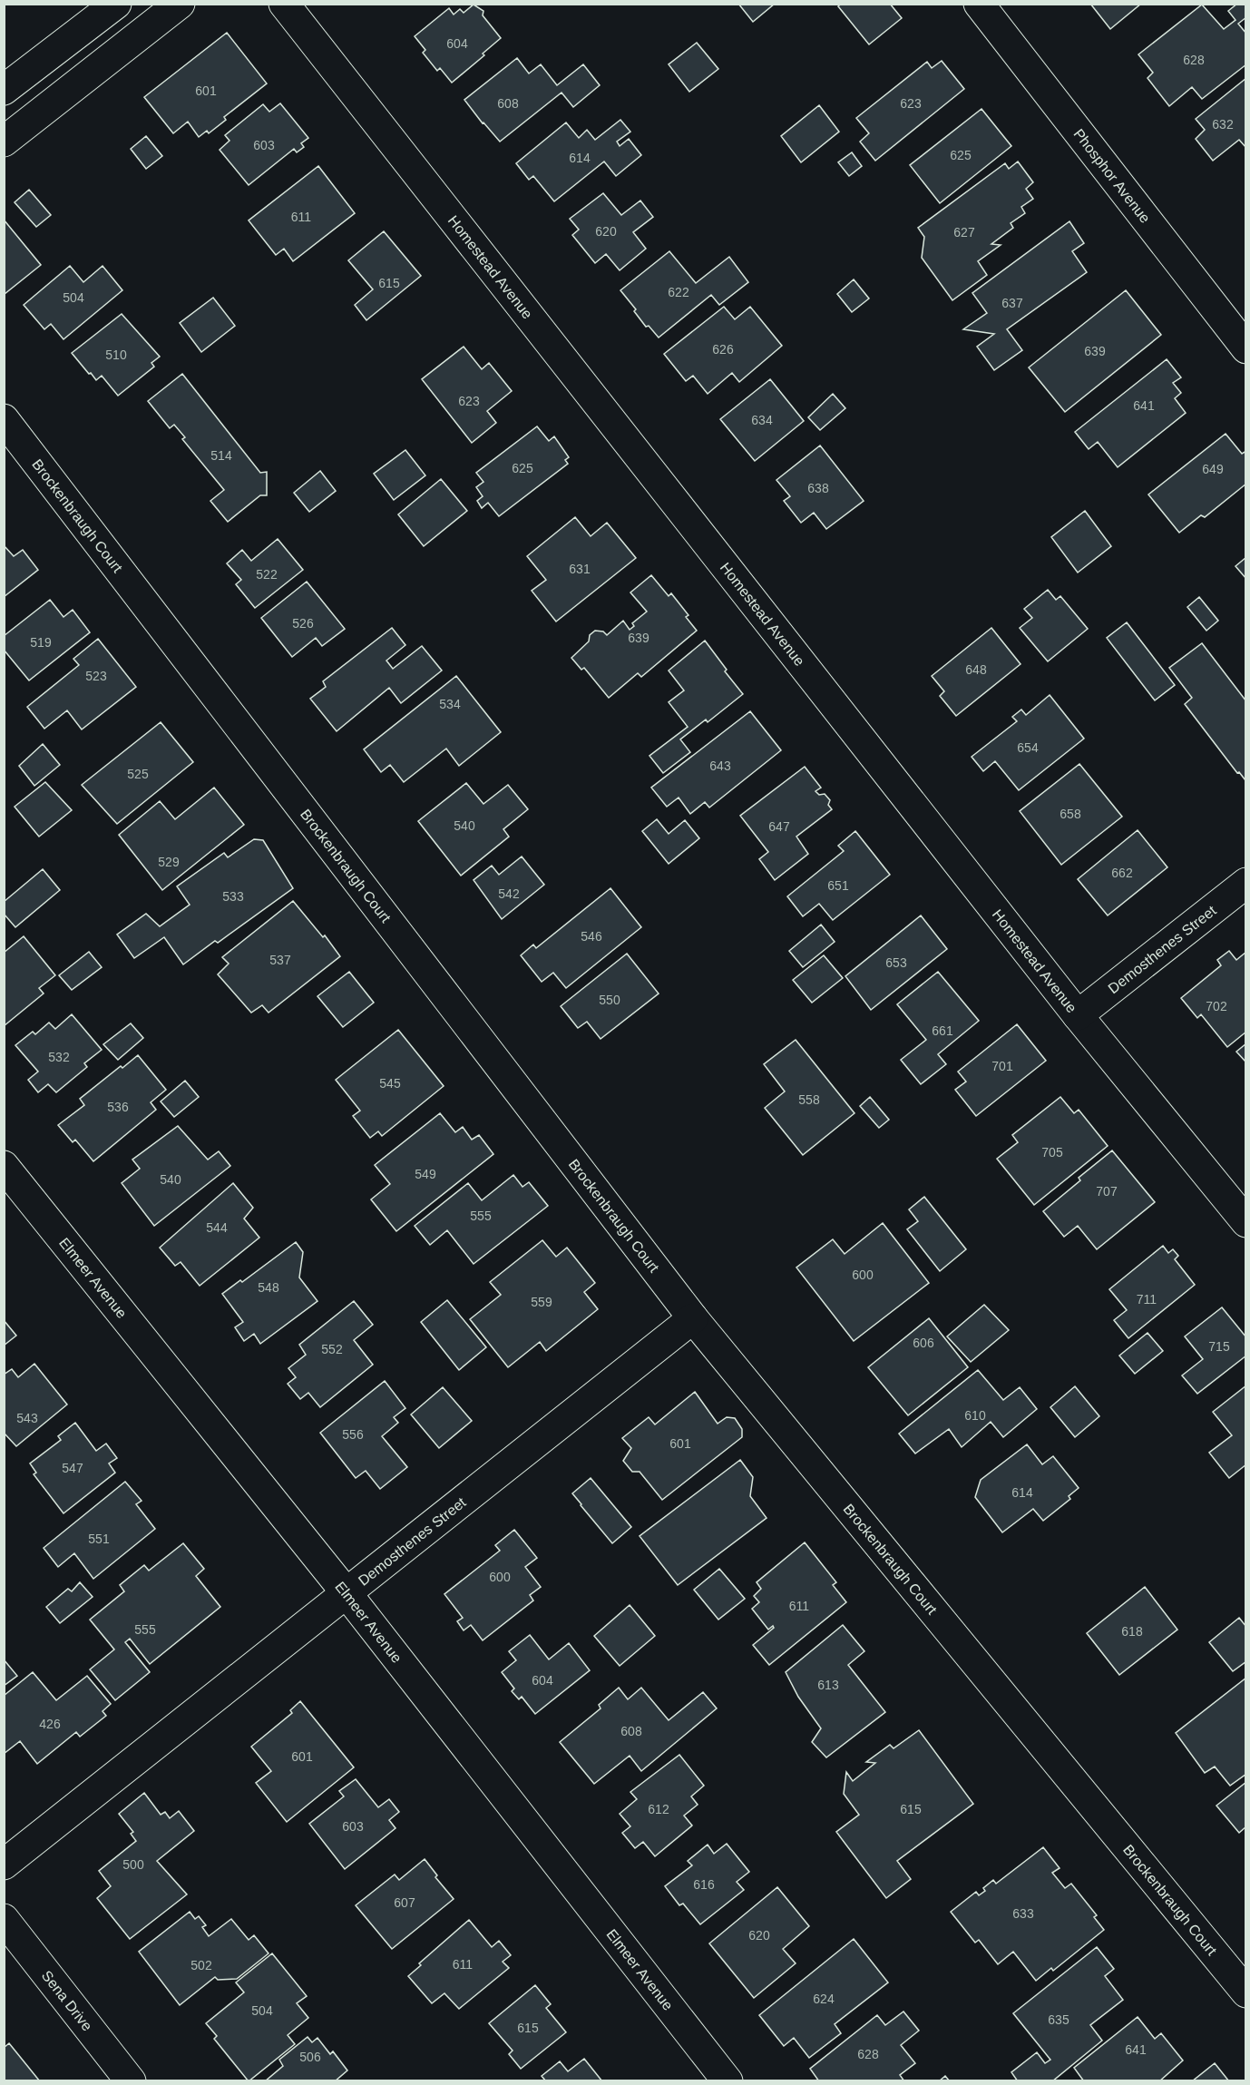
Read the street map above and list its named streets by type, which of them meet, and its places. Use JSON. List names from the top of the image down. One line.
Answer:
{"streets":{"main road":["Phosphor Avenue","Homestead Avenue","Brockenbraugh Court","Demosthenes Street","Elmeer Avenue","Sena Drive"]},"crossings":[["Homestead Avenue","Demosthenes Street"],["Brockenbraugh Court","Demosthenes Street"],["Demosthenes Street","Elmeer Avenue"]],"house_numbers":["604","628","601","608","623","632","603","625","614","611","620","627","615","622","504","637","626","639","510","623","641","634","514","625","649","638","631","522","526","639","519","648","523","534","654","643","525","658","540","647","529","662","651","542","533","546","537","653","550","702","661","532","701","545","558","536","705","549","540","707","555","544","600","548","711","559","606","715","552","610","543","556","601","547","614","551","600","611","555","618","604","613","426","608","601","612","615","603","500","616","607","633","620","611","502","624","504","635","615","641","628","506"]}
